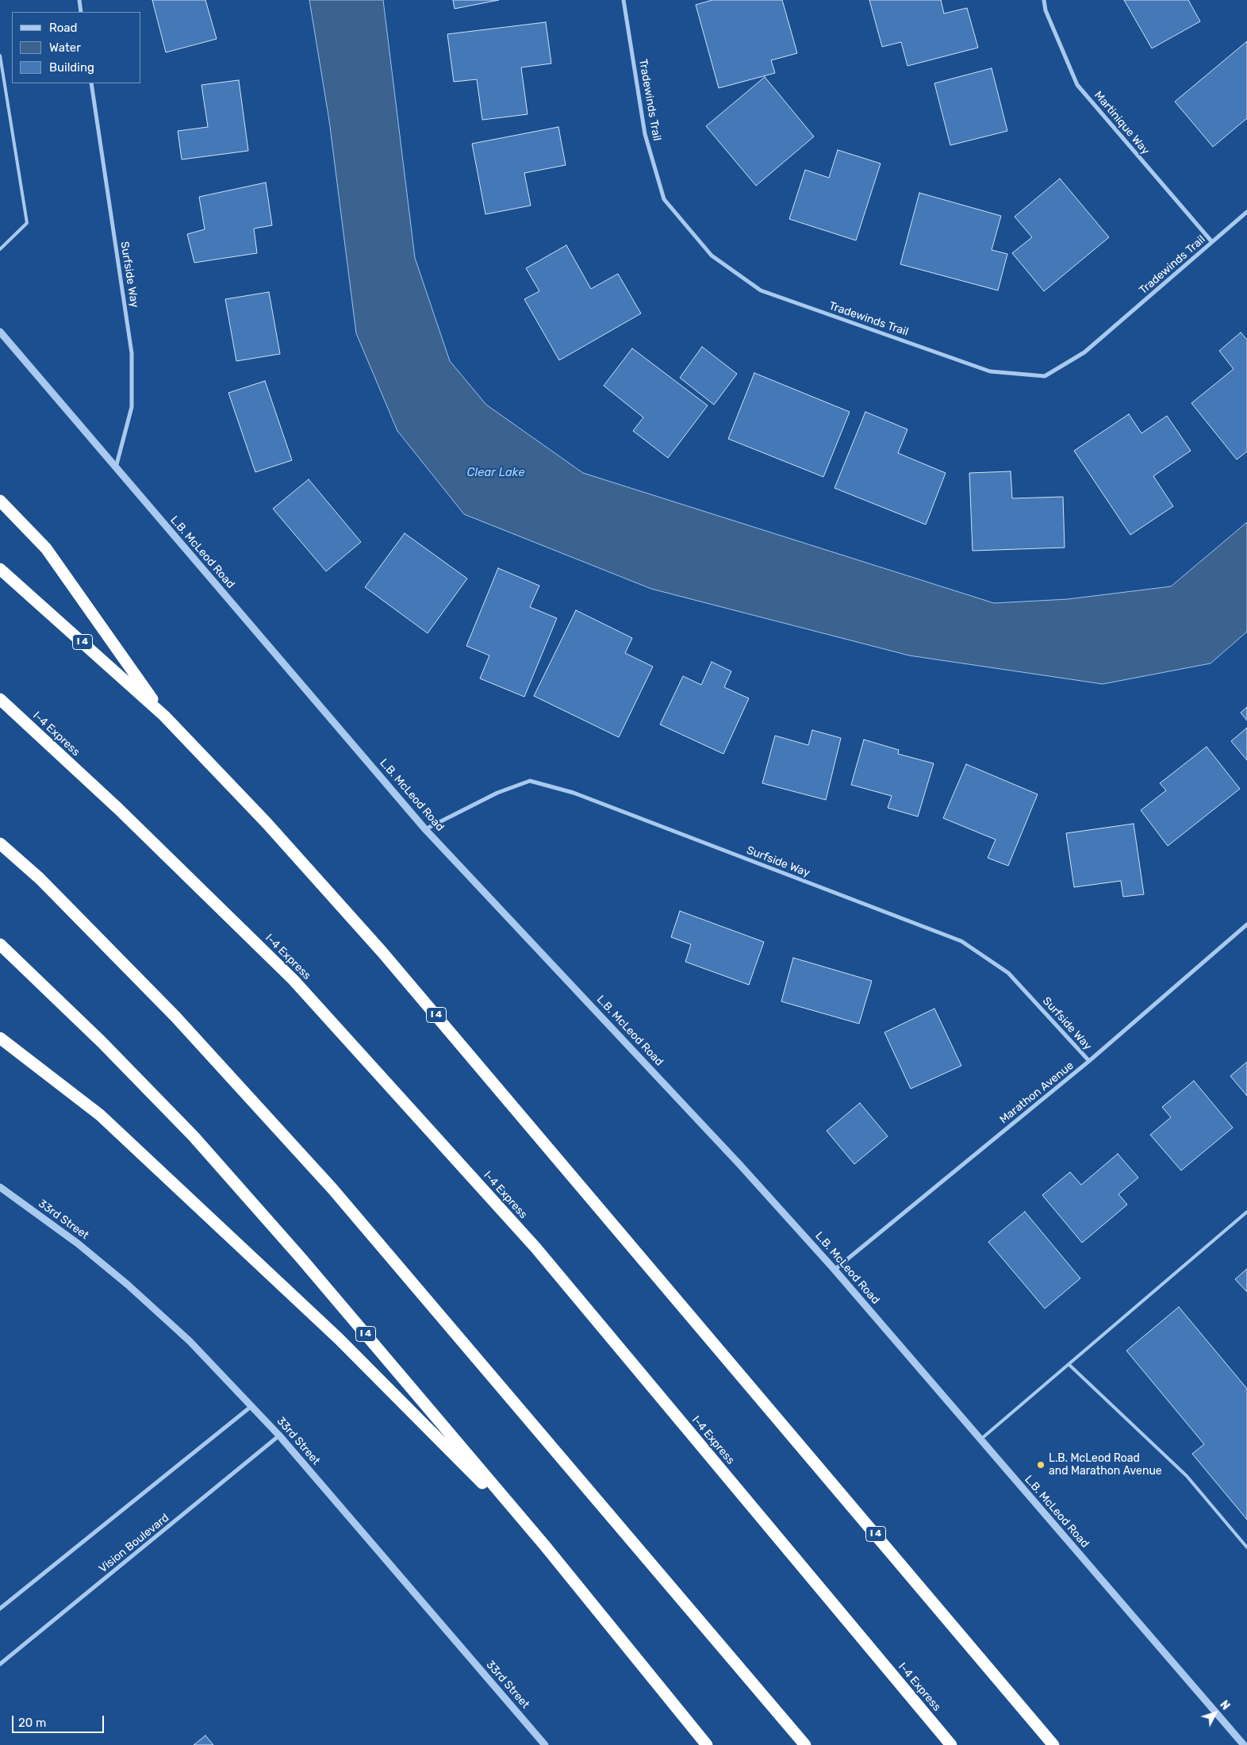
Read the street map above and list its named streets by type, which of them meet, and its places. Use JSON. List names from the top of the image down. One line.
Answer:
{"streets":{"highway":["I 4","I-4 Express"],"street":["Tradewinds Trail","Martinique Way","Surfside Way","L.B. McLeod Road","Marathon Avenue","33rd Street","Vision Boulevard"]},"crossings":[["Tradewinds Trail","Martinique Way"],["Surfside Way","L.B. McLeod Road"],["Surfside Way","Marathon Avenue"],["L.B. McLeod Road","Marathon Avenue"],["33rd Street","Vision Boulevard"]],"water":["Clear Lake"],"places":["L.B. McLeod Road and Marathon Avenue"],"legend":["Road","Water","Building"],"scale_bar":"20 m","north":"top right"}
